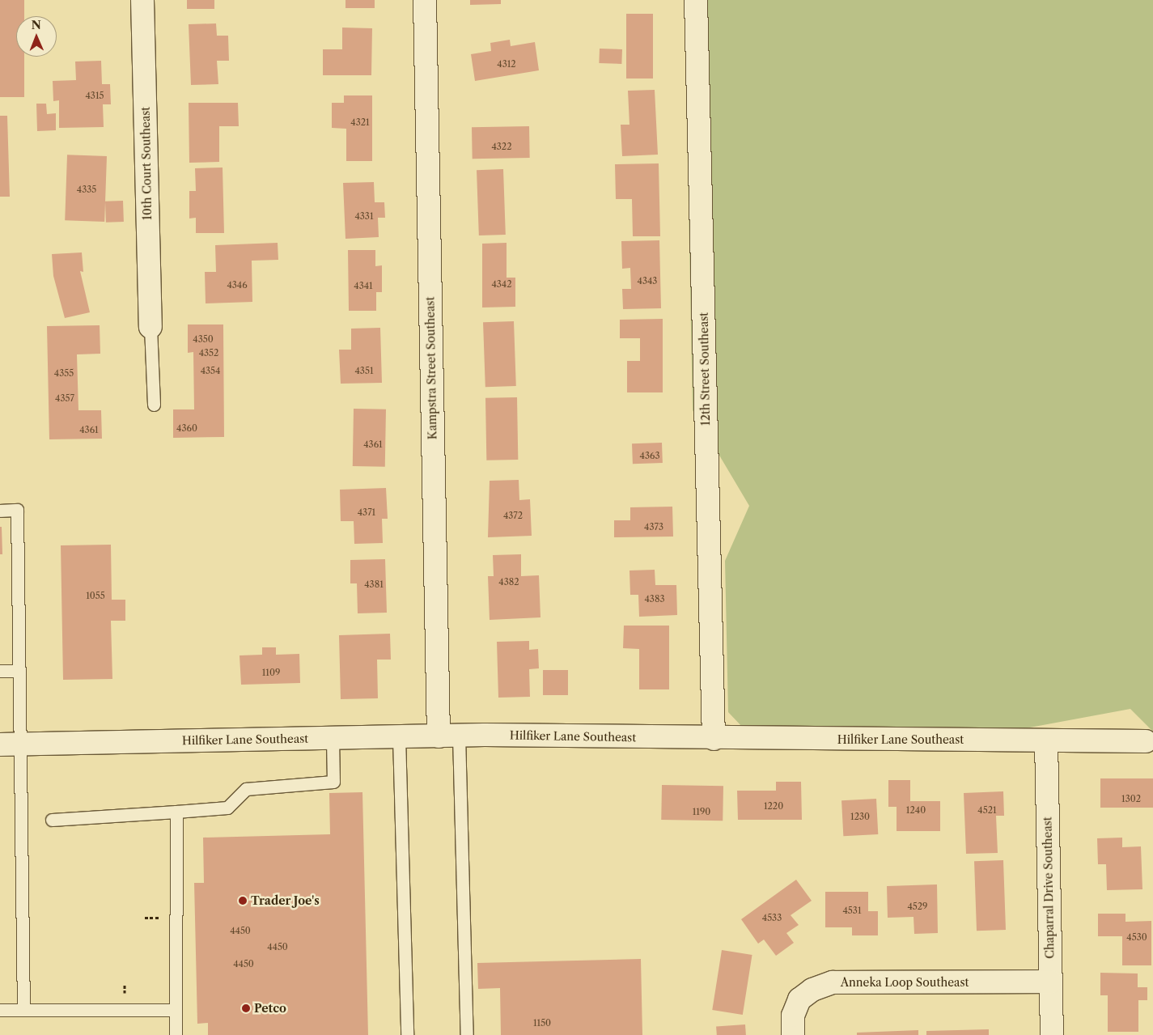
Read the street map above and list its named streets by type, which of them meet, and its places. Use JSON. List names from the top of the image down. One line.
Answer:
{"streets":{"street":["10th Court Southeast","Kampstra Street Southeast","12th Street Southeast","Hilfiker Lane Southeast","Chaparral Drive Southeast","Anneka Loop Southeast"]},"crossings":[["Kampstra Street Southeast","Hilfiker Lane Southeast"],["12th Street Southeast","Hilfiker Lane Southeast"],["Hilfiker Lane Southeast","Chaparral Drive Southeast"],["Chaparral Drive Southeast","Anneka Loop Southeast"]],"places":["Trader Joe's","Petco"],"house_numbers":["4312","4315","4321","4322","4335","4331","4343","4342","4346","4341","4350","4352","4354","4351","4355","4357","4360","4361","4361","4363","4371","4372","4373","4382","4381","1055","4383","1109","1302","1220","1240","4521","1190","1230","4529","4531","4533","4450","4530","4450","4450","1150"],"north":"top"}
